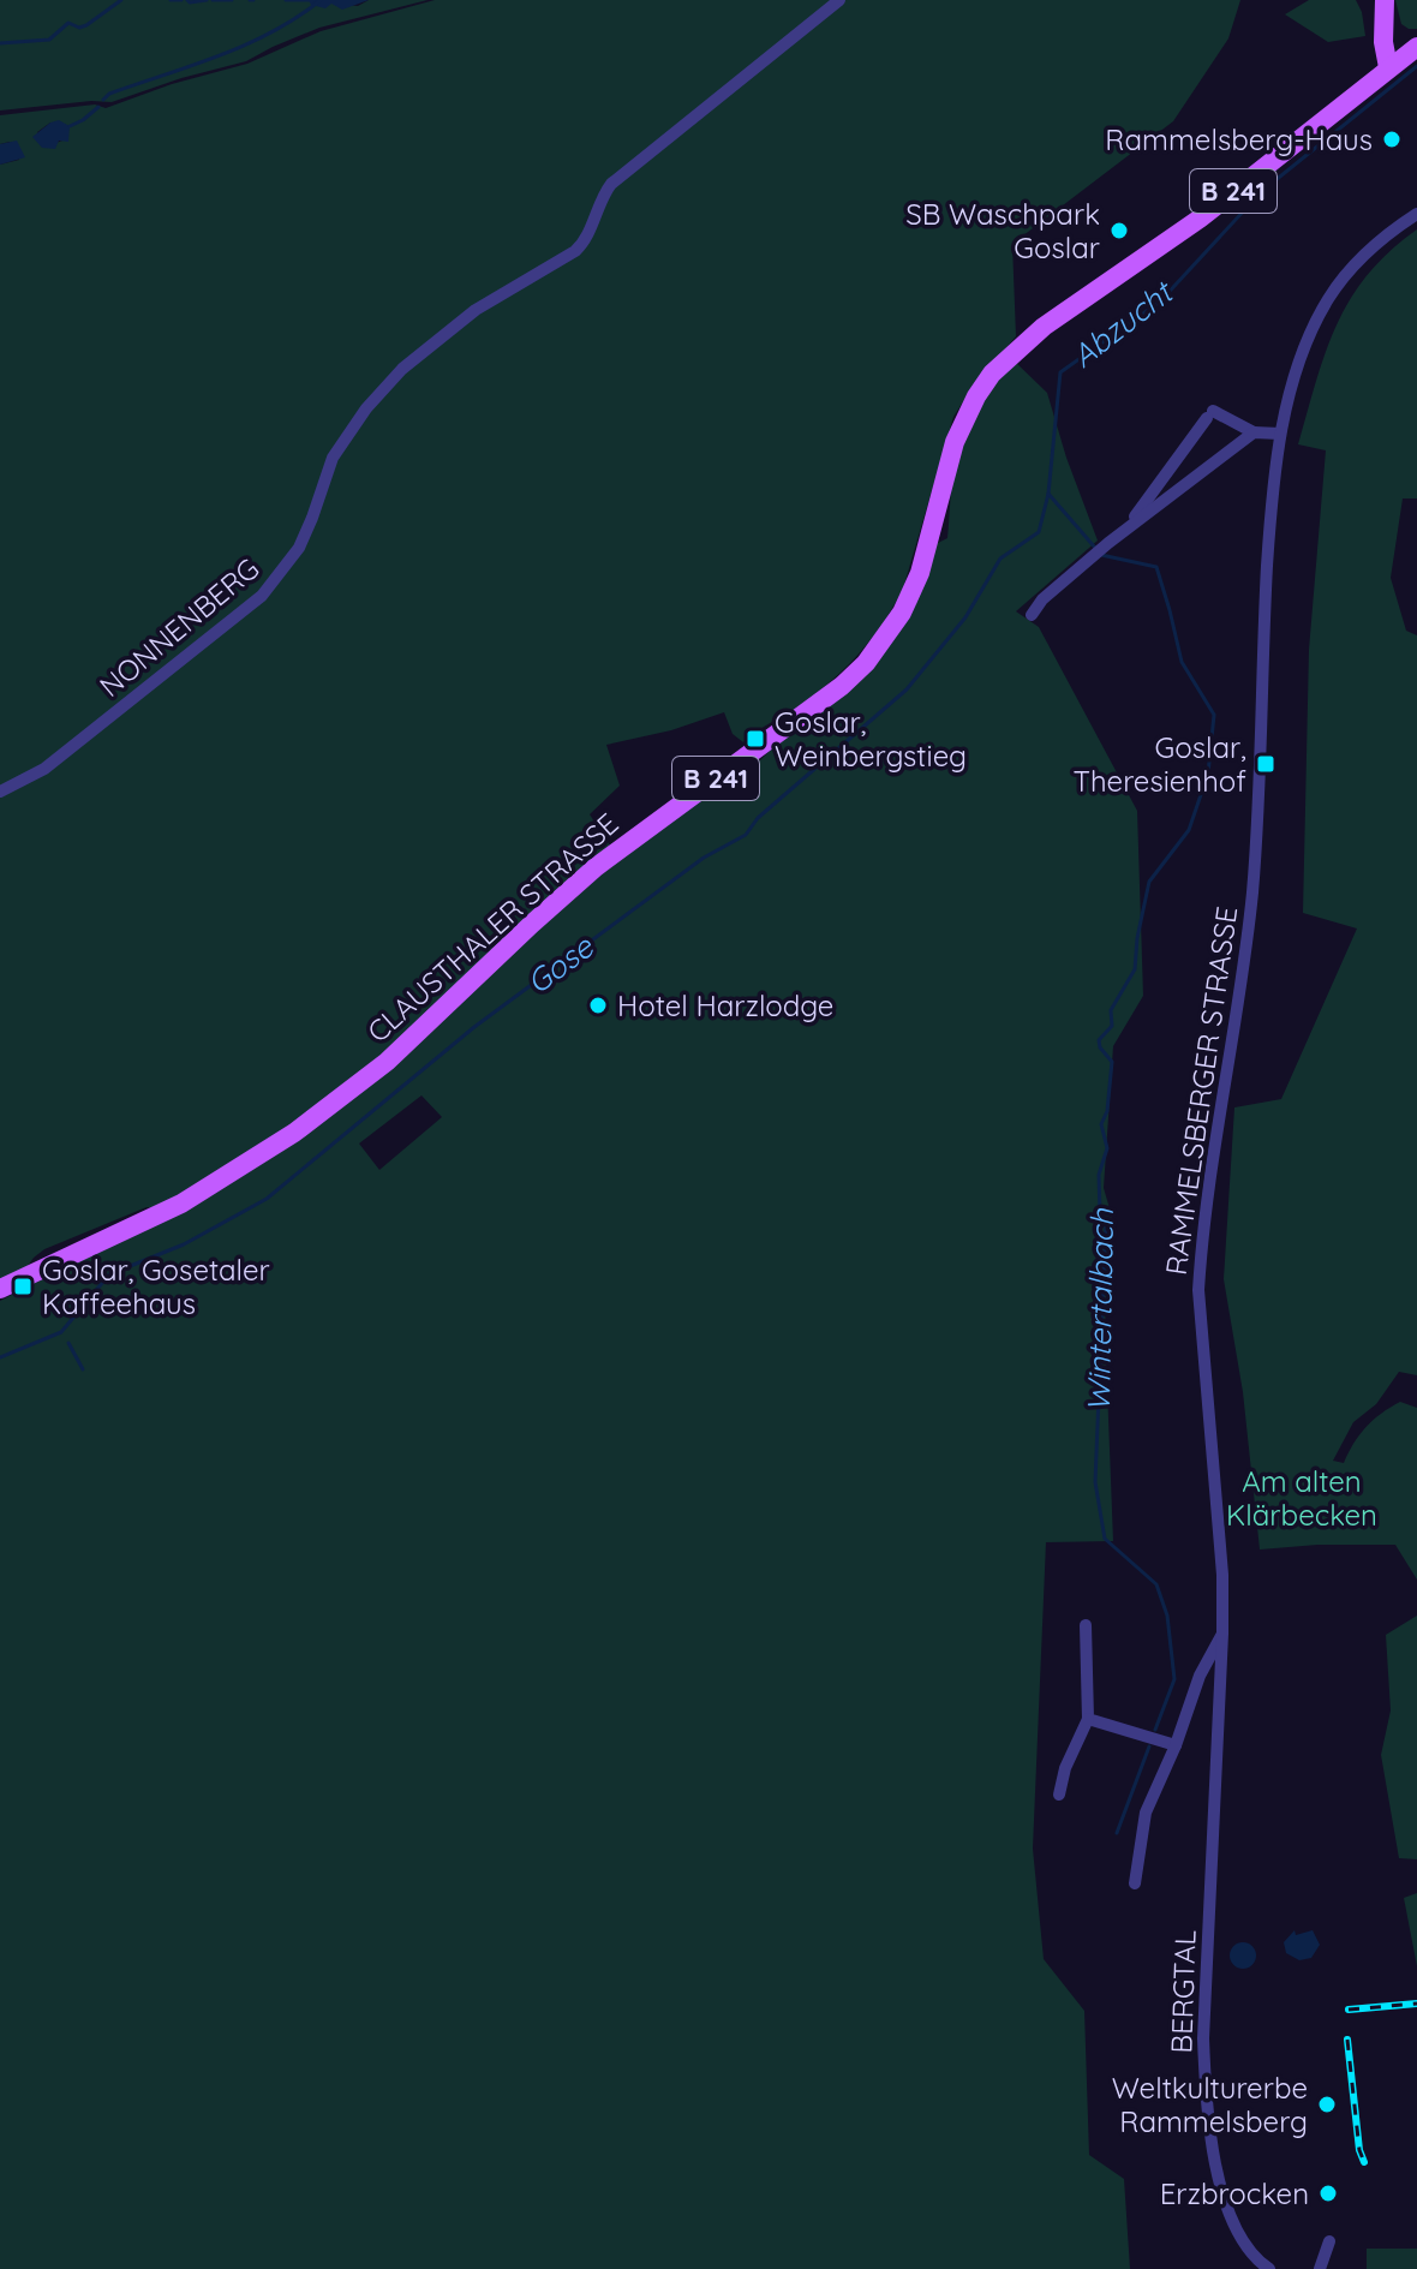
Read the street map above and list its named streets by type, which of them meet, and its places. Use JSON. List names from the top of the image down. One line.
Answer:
{"streets":{"main road":["B 241","CLAUSTHALER STRASSE"],"street":["NONNENBERG","RAMMELSBERGER STRASSE","BERGTAL"]},"crossings":[["RAMMELSBERGER STRASSE","BERGTAL"]],"water":["Abzucht","Gose","Wintertalbach"],"parks":["Am alten Klärbecken"],"places":{"other":["Rammelsberg-Haus","SB Waschpark Goslar","Hotel Harzlodge","Weltkulturerbe Rammelsberg","Erzbrocken"],"transit":["Goslar, Weinbergstieg","Goslar, Theresienhof","Goslar, Gosetaler Kaffeehaus"]}}
